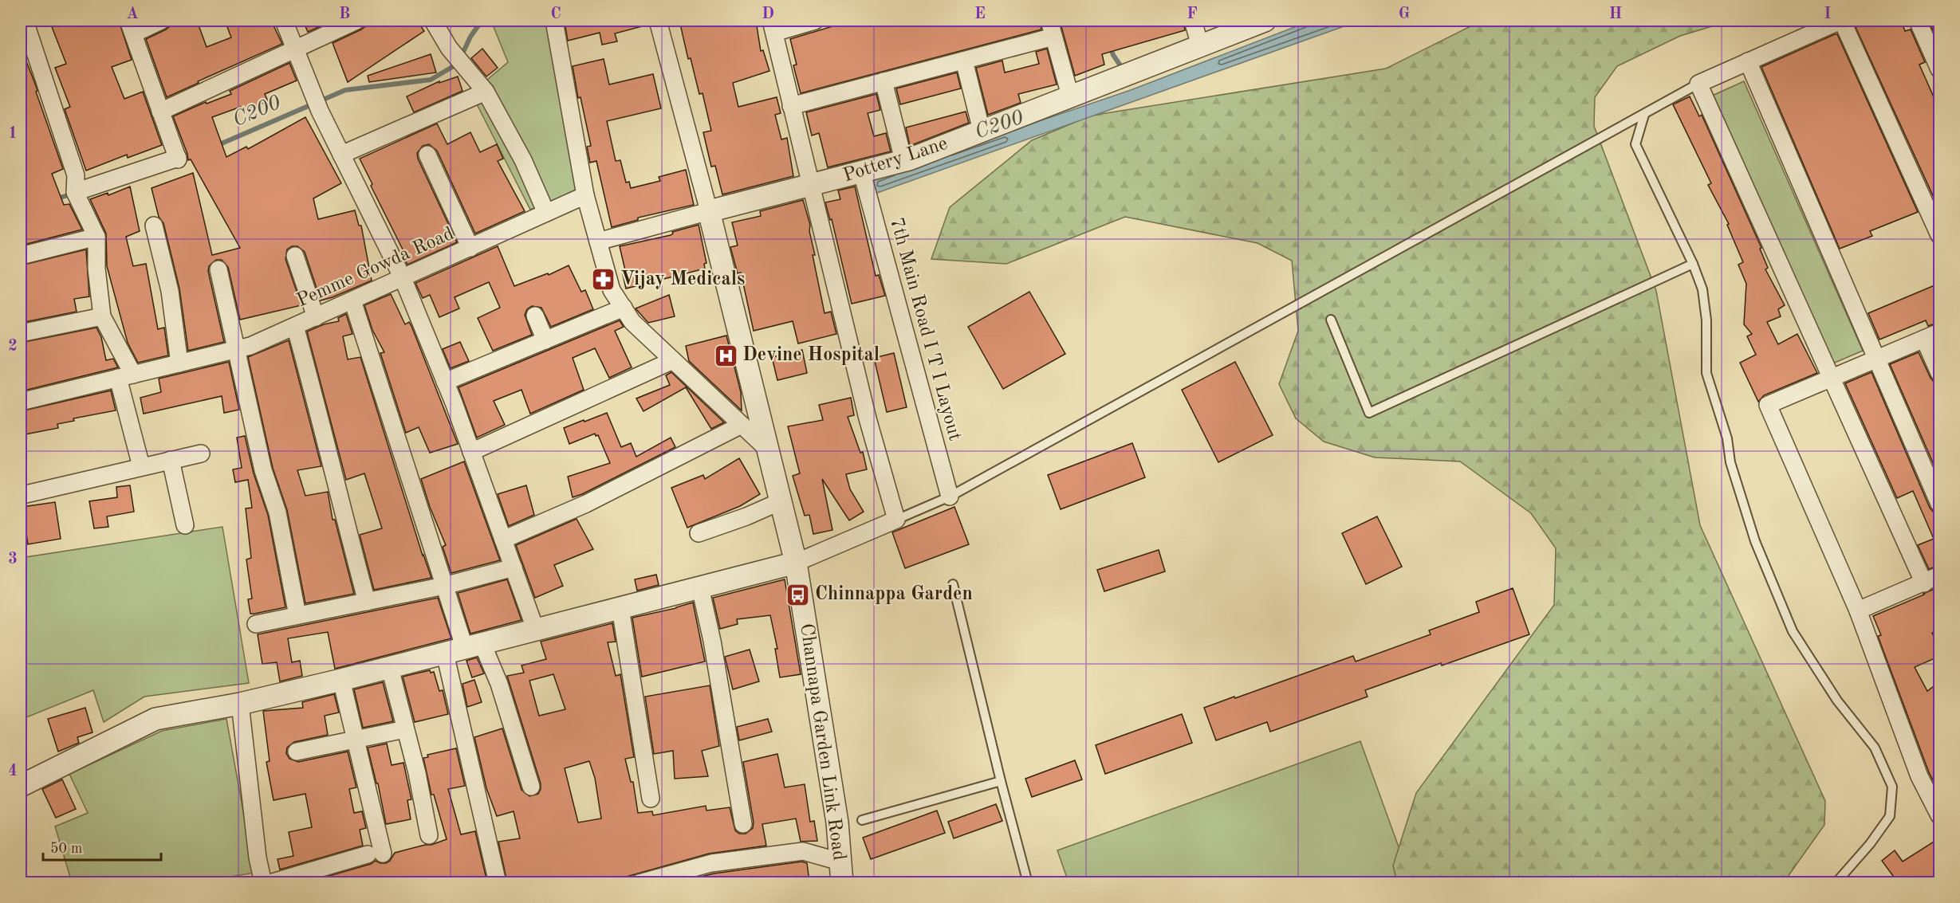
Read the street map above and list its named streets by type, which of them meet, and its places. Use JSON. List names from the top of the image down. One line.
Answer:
{"streets":{"street":["Pottery Lane","Pemme Gowda Road","7th Main Road I T I Layout","Channapa Garden Link Road"]},"crossings":[["Pottery Lane","7th Main Road I T I Layout"],["Pottery Lane","Channapa Garden Link Road"]],"water":["C200"],"places":{"pharmacy":["Vijay Medicals"],"hospital":["Devine Hospital"],"bus stop":["Chinnappa Garden"]},"scale_bar":"50 m","grid":{"columns":["A","B","C","D","E","F","G","H","I"],"rows":["1","2","3","4"]}}
